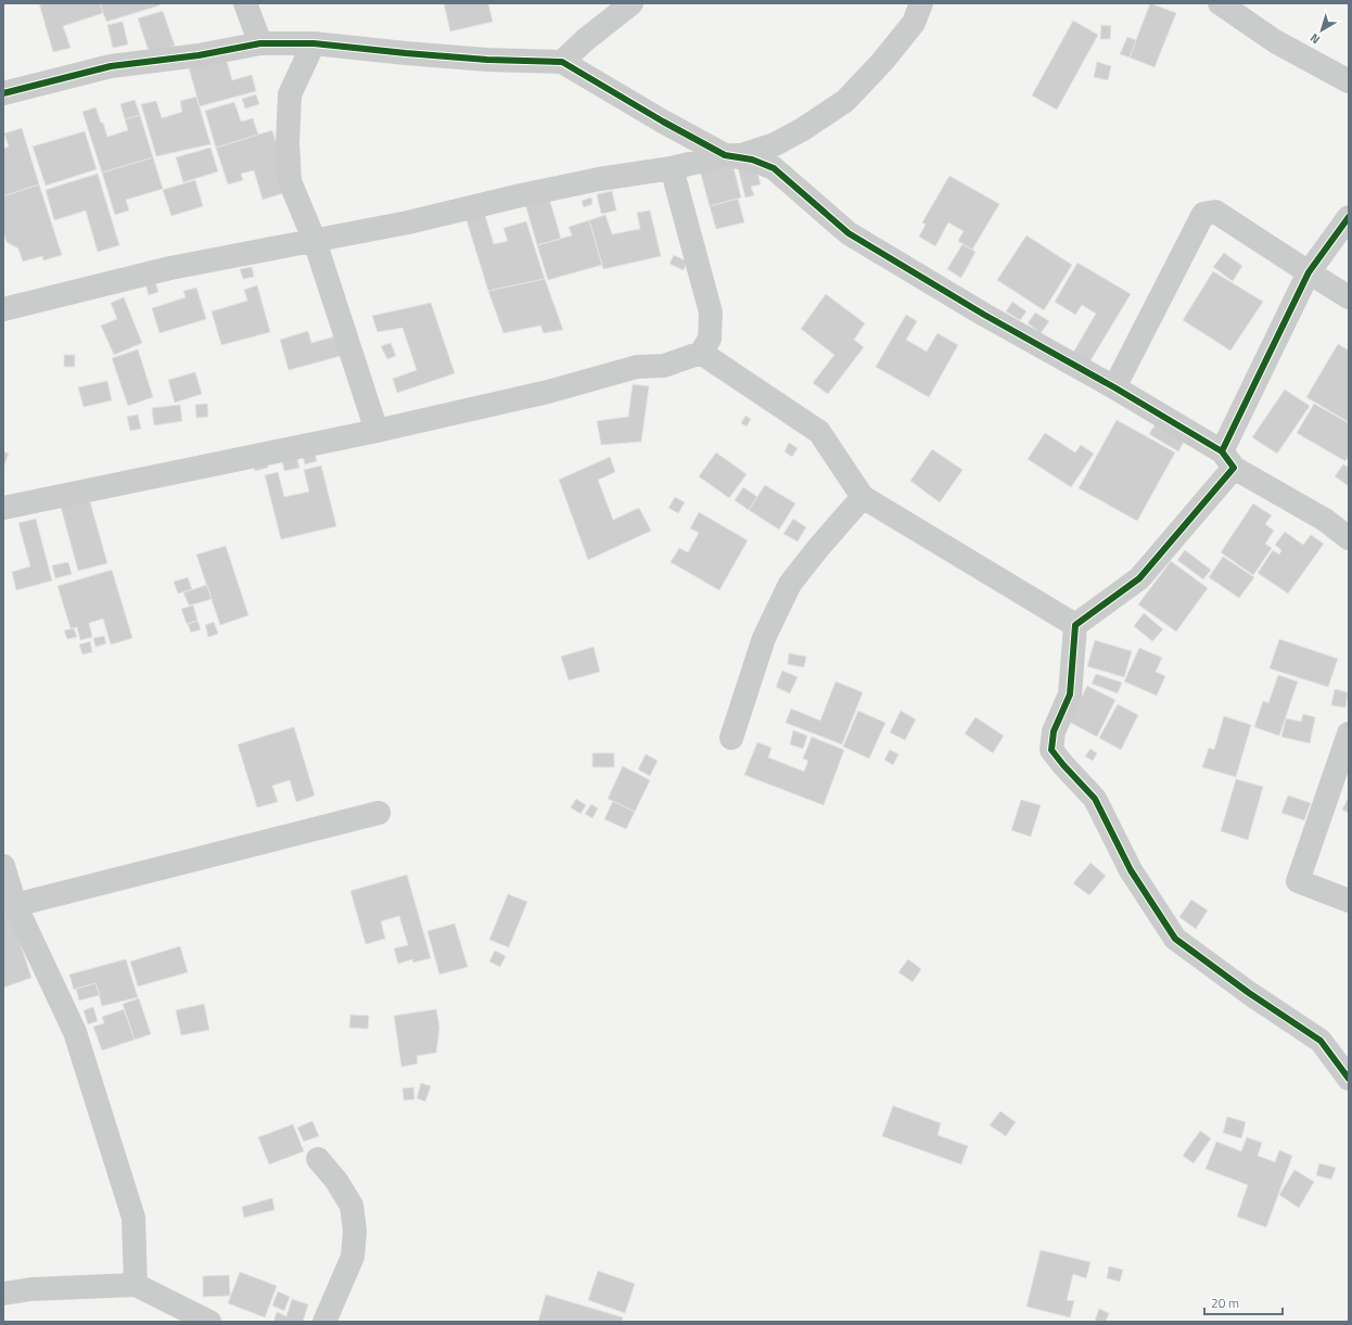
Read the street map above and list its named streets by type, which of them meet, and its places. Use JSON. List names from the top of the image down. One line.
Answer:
{"scale_bar":"20 m","north":"bottom left"}
